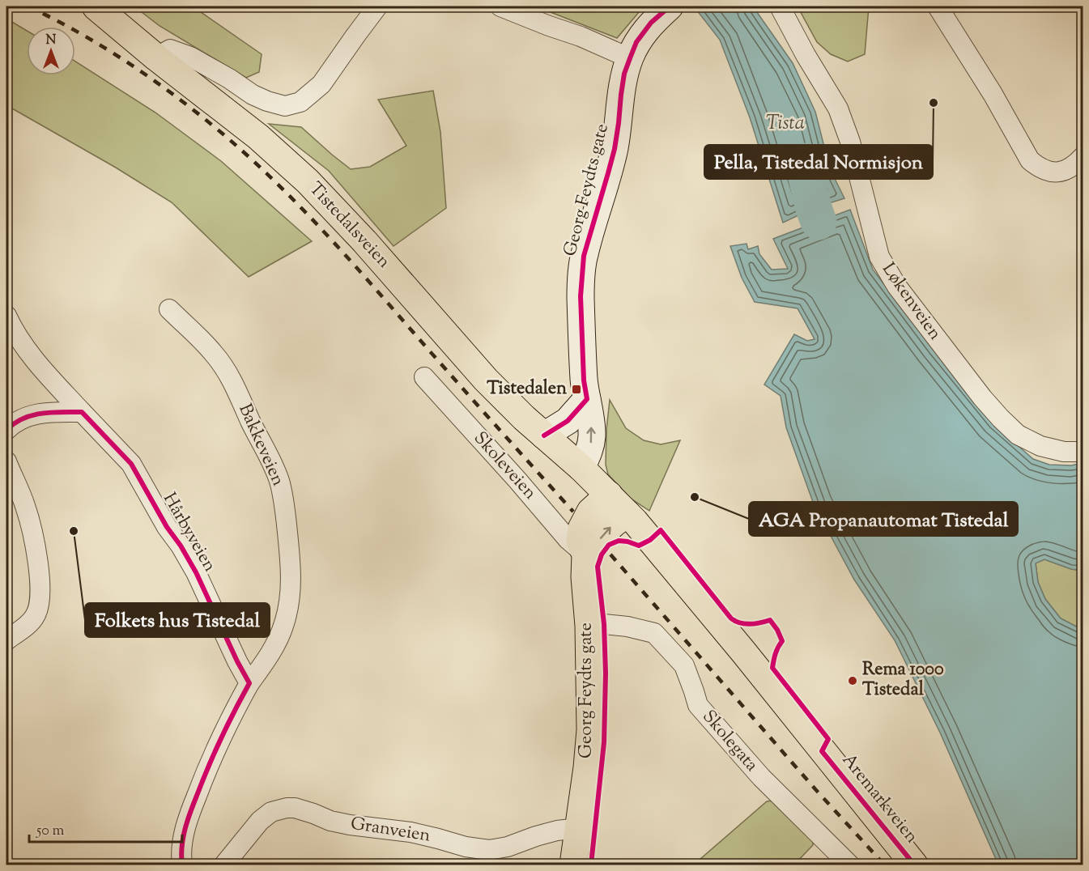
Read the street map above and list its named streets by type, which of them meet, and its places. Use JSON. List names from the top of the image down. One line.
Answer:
{"streets":{"main road":["Georg Feydts gate","Tistedalsveien","Aremarkveien"],"street":["Løkenveien","Bakkeveien","Skoleveien","Hårbyveien","Skolegata","Granveien"]},"crossings":[["Georg Feydts gate","Tistedalsveien"],["Georg Feydts gate","Skoleveien"],["Georg Feydts gate","Skolegata"],["Georg Feydts gate","Granveien"],["Bakkeveien","Hårbyveien"]],"water":["Tista"],"places":{"other":["Pella, Tistedal Normisjon","AGA Propanautomat Tistedal","Folkets hus Tistedal","Rema 1000 Tistedal"],"transit":["Tistedalen"]},"scale_bar":"50 m","north":"top"}
